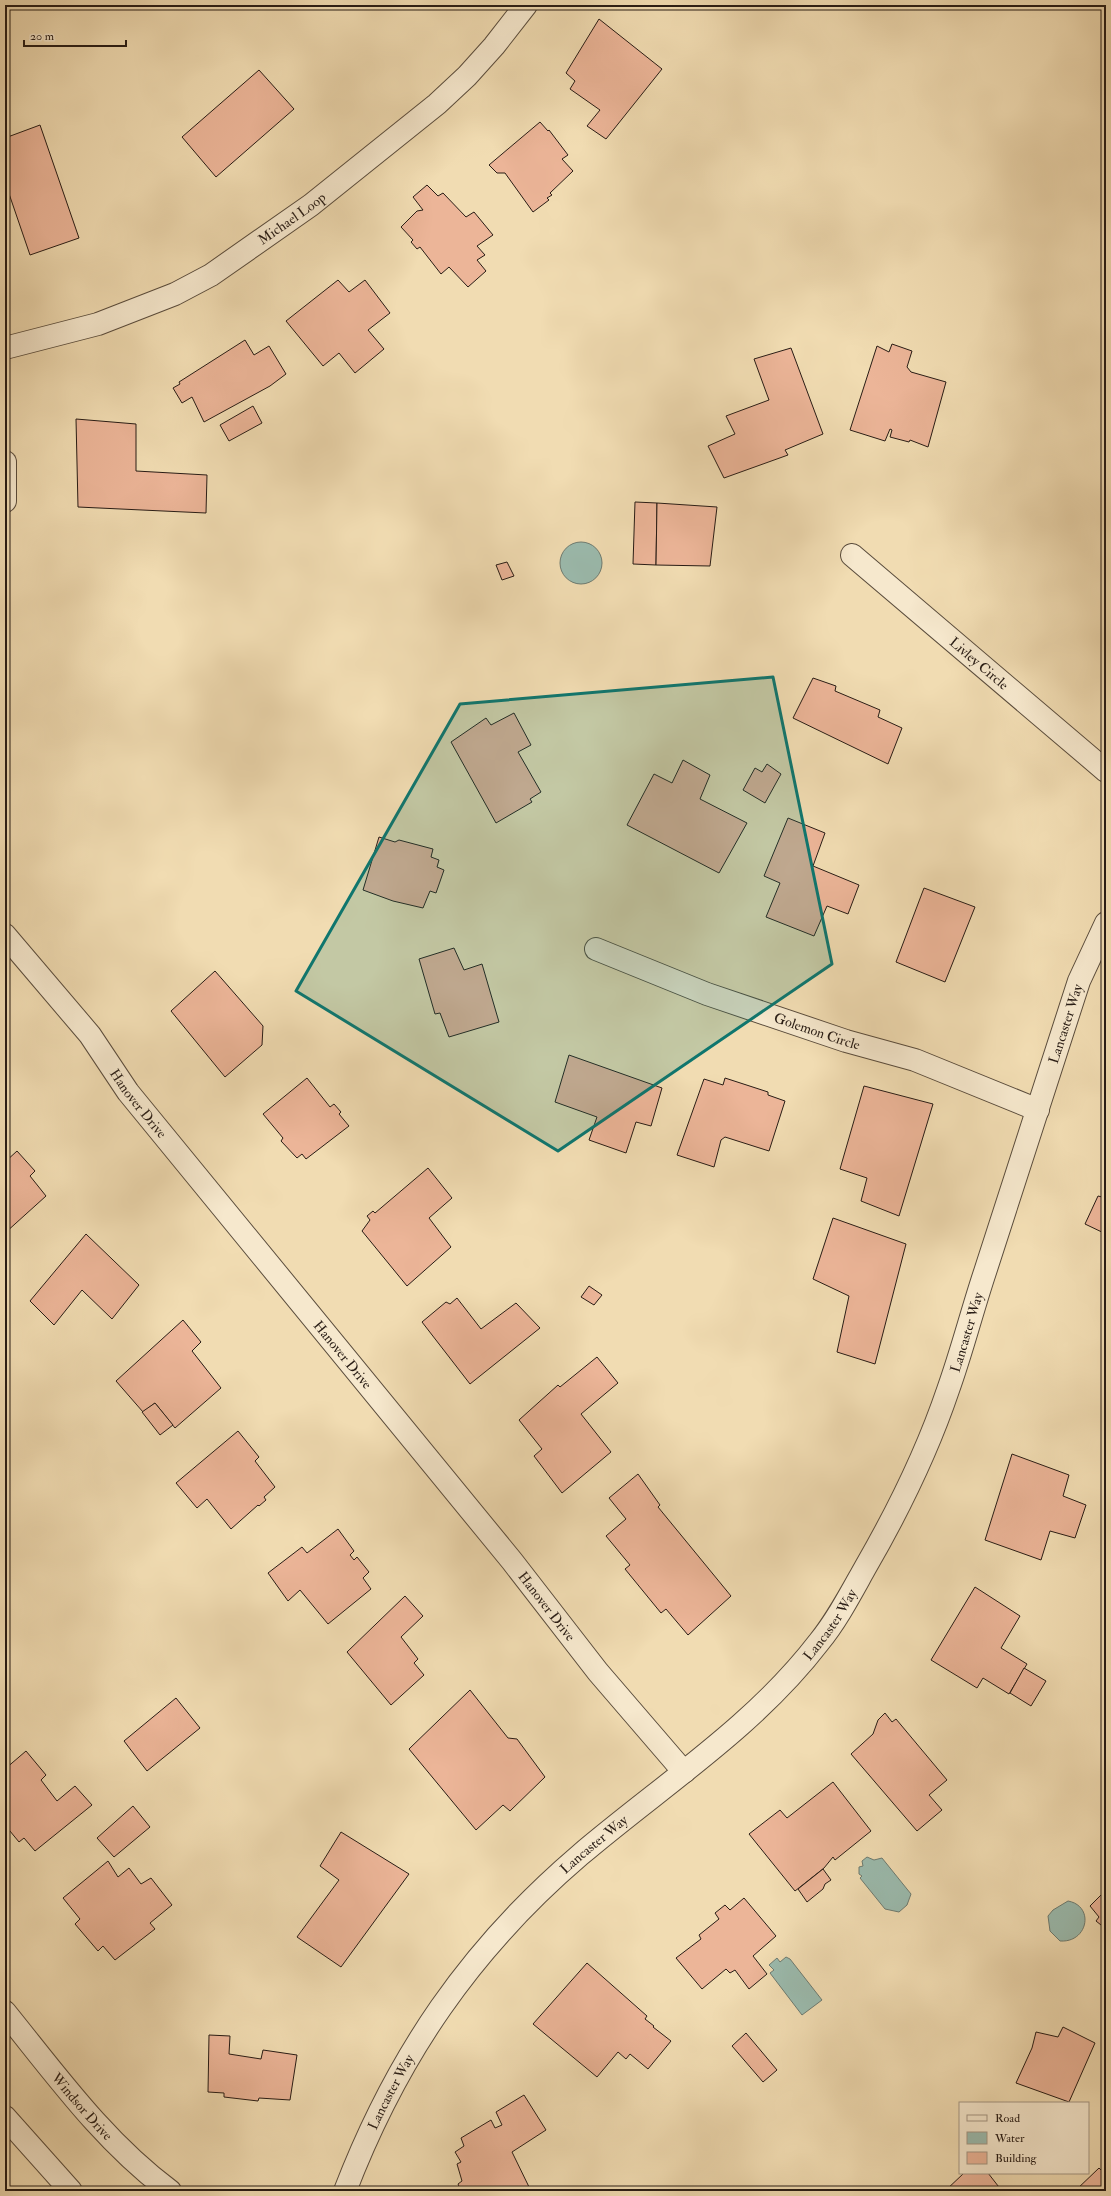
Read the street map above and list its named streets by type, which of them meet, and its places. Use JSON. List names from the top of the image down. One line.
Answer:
{"streets":{"street":["Michael Loop","Livley Circle","Lancaster Way","Golemon Circle","Hanover Drive","Windsor Drive"]},"crossings":[["Lancaster Way","Golemon Circle"],["Lancaster Way","Hanover Drive"]],"legend":["Road","Water","Building"],"scale_bar":"20 m"}
